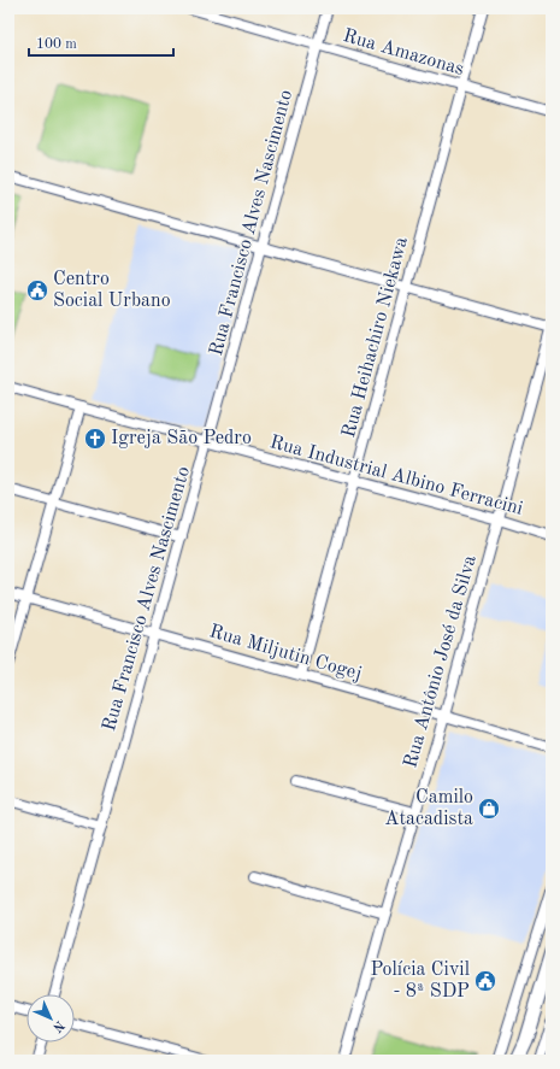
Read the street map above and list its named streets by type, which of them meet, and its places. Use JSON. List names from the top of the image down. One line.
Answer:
{"streets":{"street":["Rua Amazonas","Rua Francisco Alves Nascimento","Rua Heihachiro Niekawa","Rua Industrial Albino Ferracini","Rua Miljutin Cogej","Rua Antônio José da Silva"]},"crossings":[["Rua Amazonas","Rua Francisco Alves Nascimento"],["Rua Amazonas","Rua Heihachiro Niekawa"],["Rua Francisco Alves Nascimento","Rua Industrial Albino Ferracini"],["Rua Francisco Alves Nascimento","Rua Miljutin Cogej"],["Rua Heihachiro Niekawa","Rua Industrial Albino Ferracini"],["Rua Heihachiro Niekawa","Rua Miljutin Cogej"],["Rua Industrial Albino Ferracini","Rua Antônio José da Silva"],["Rua Miljutin Cogej","Rua Antônio José da Silva"]],"places":{"public building":["Centro Social Urbano","Polícia Civil - 8ª SDP"],"church":["Igreja São Pedro"],"shop":["Camilo Atacadista"]},"scale_bar":"100 m","north":"bottom right"}
